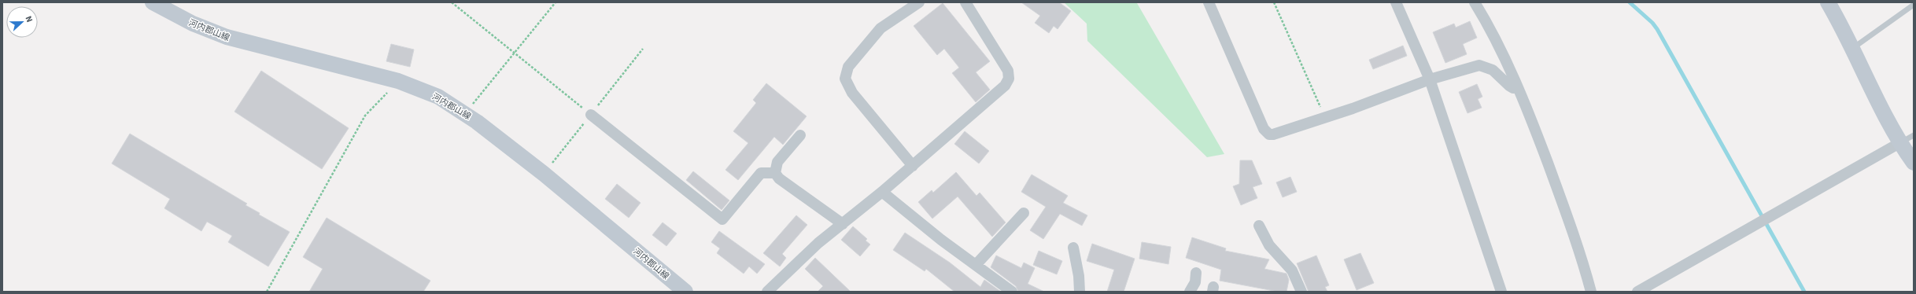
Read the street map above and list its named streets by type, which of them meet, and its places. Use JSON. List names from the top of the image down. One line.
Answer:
{"streets":{"main road":["河内郡山線"]},"north":"right"}
